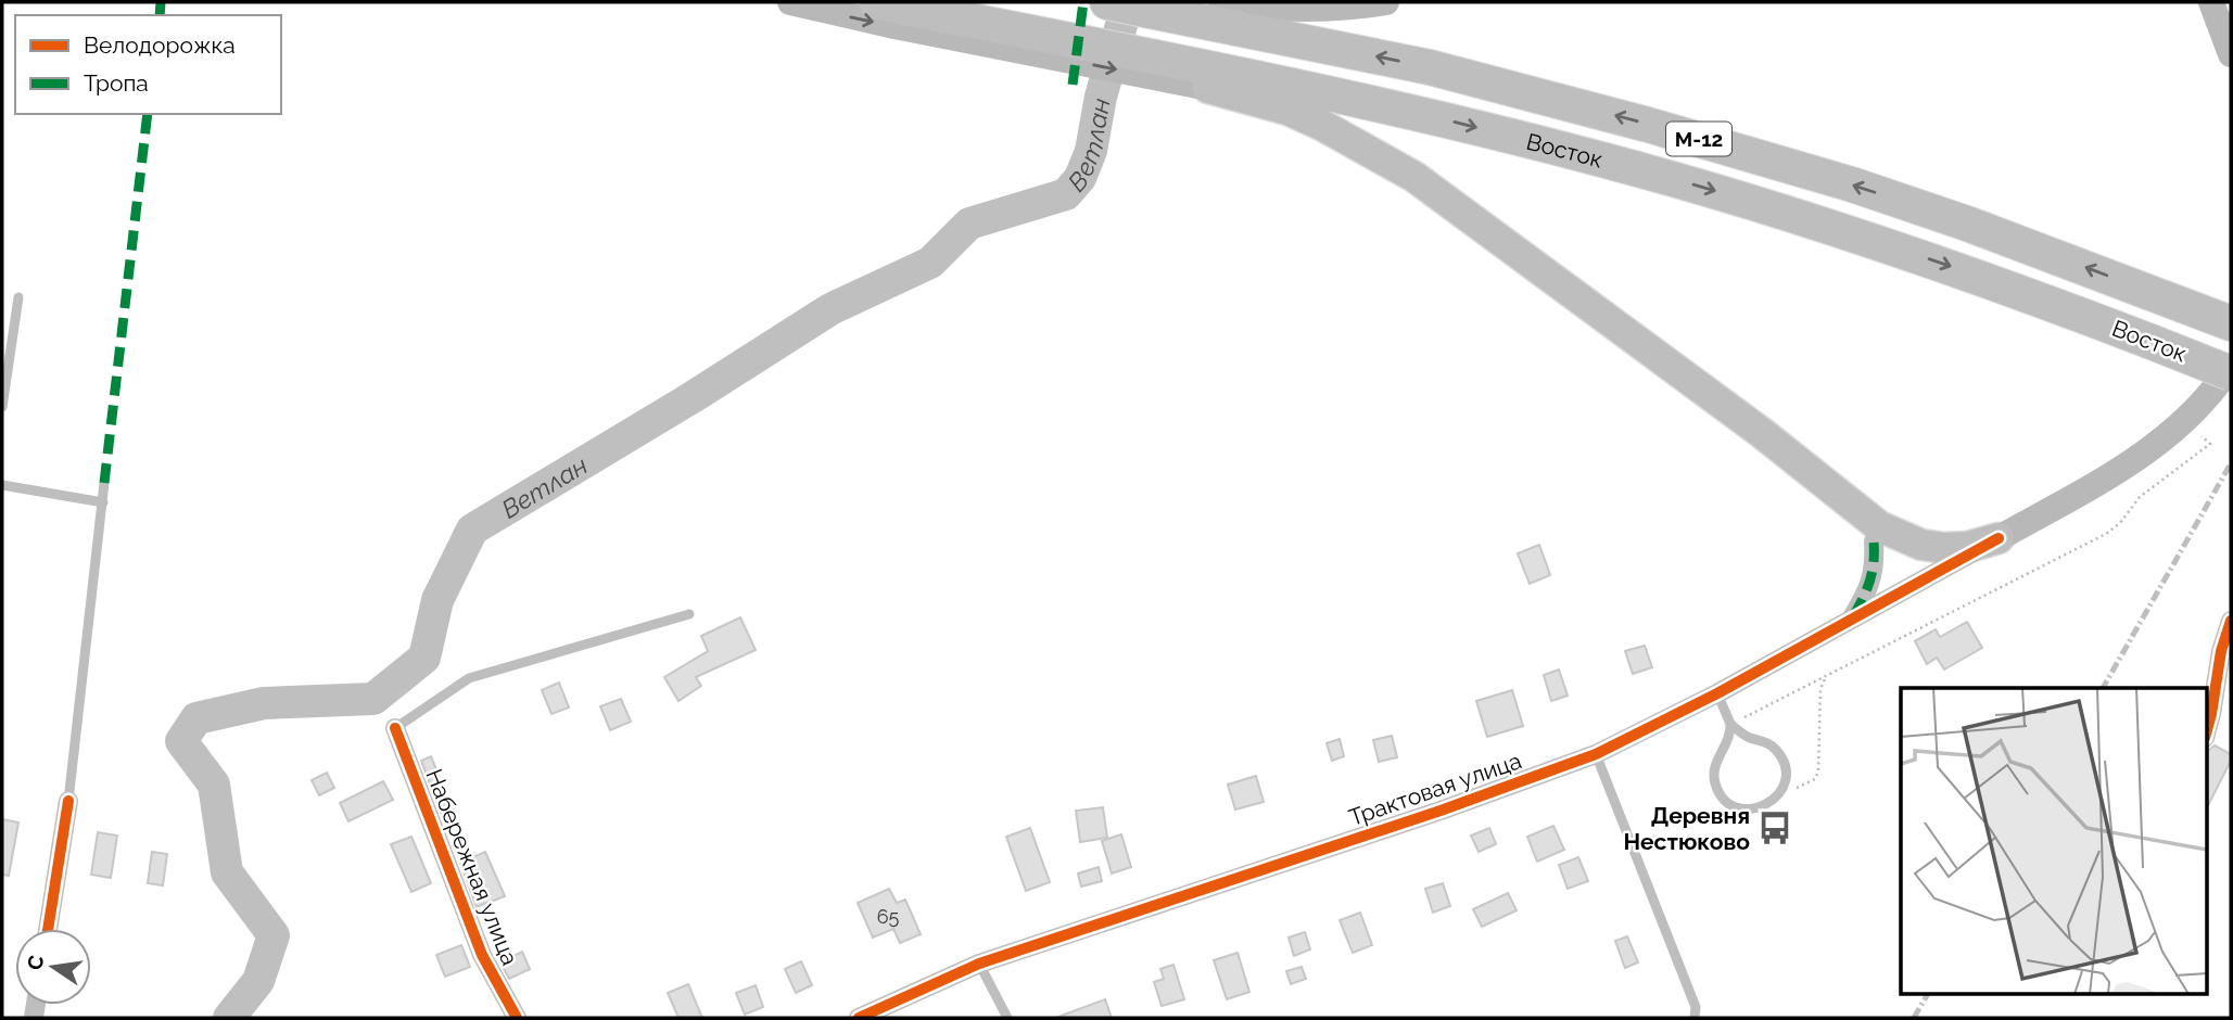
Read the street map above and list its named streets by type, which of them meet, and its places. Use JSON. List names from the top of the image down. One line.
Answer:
{"streets":{"highway":["М-12","Восток"],"street":["Трактовая улица","Набережная улица"]},"water":["Ветлан"],"places":{"bus stop":["Деревня Нестюково"]},"house_numbers":["65"],"legend":["Велодорожка","Тропа"],"north":"left"}
